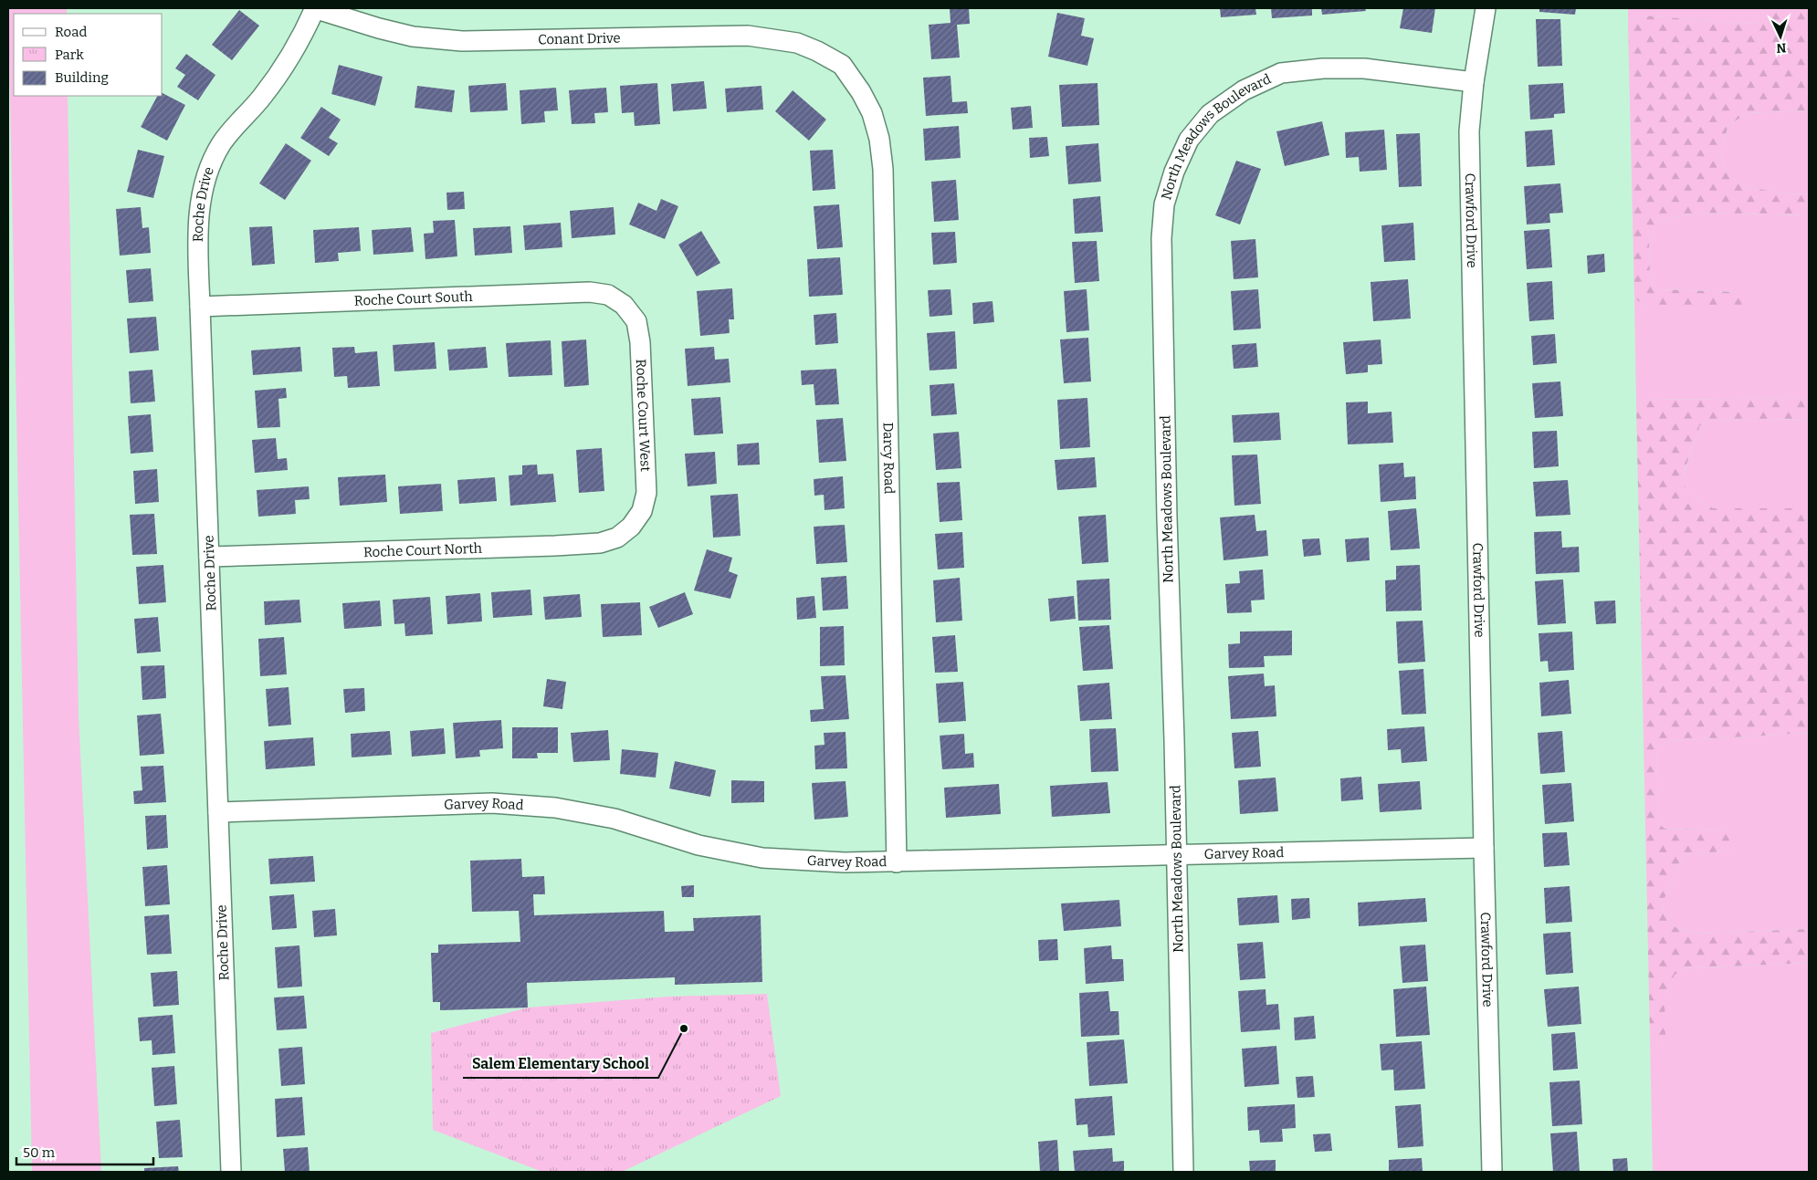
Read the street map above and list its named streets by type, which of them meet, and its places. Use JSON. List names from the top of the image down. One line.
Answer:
{"streets":{"street":["Conant Drive","North Meadows Boulevard","Roche Drive","Crawford Drive","Roche Court South","Roche Court West","Darcy Road","Roche Court North","Garvey Road"]},"crossings":[["Conant Drive","Roche Drive"],["Conant Drive","Darcy Road"],["North Meadows Boulevard","Crawford Drive"],["North Meadows Boulevard","Garvey Road"],["Roche Drive","Roche Court South"],["Roche Drive","Roche Court North"],["Roche Drive","Garvey Road"],["Crawford Drive","Garvey Road"],["Roche Court South","Roche Court West"],["Roche Court West","Roche Court North"],["Darcy Road","Garvey Road"]],"places":["Salem Elementary School"],"legend":["Road","Park","Building"],"scale_bar":"50 m","north":"bottom"}
